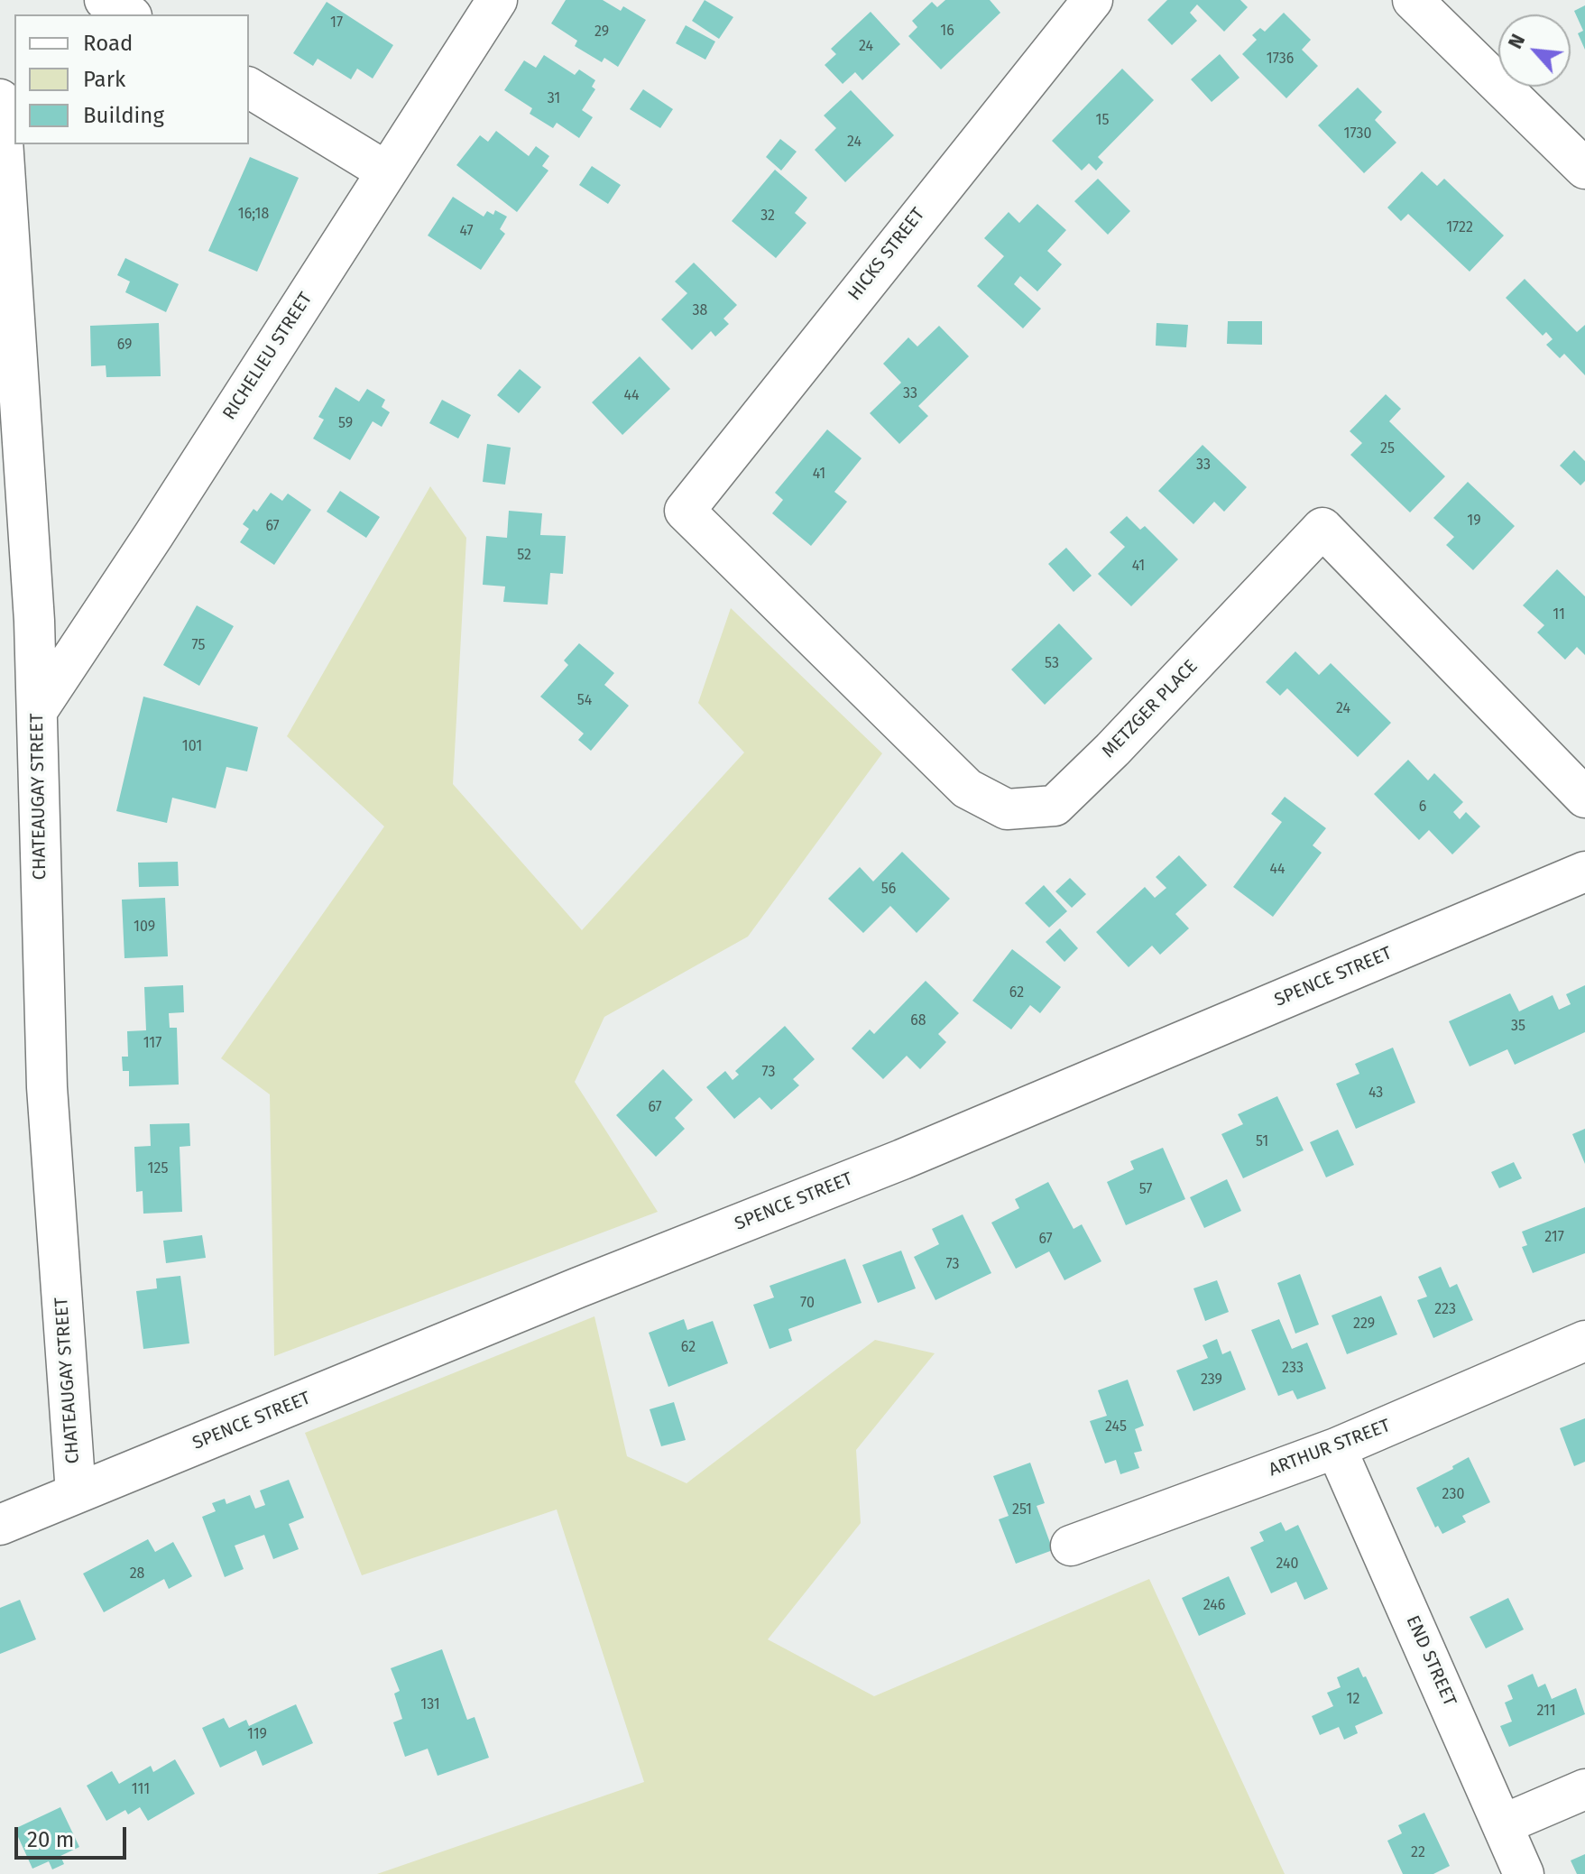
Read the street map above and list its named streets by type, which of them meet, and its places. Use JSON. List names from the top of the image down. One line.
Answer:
{"streets":{"street":["HICKS STREET","RICHELIEU STREET","METZGER PLACE","CHATEAUGAY STREET","SPENCE STREET","ARTHUR STREET","END STREET"]},"crossings":[["HICKS STREET","METZGER PLACE"],["RICHELIEU STREET","CHATEAUGAY STREET"],["CHATEAUGAY STREET","SPENCE STREET"],["ARTHUR STREET","END STREET"]],"house_numbers":["17","16","29","24","1736","31","15","1730","24","16;18","32","1722","47","38","69","33","44","59","25","33","41","19","67","52","41","11","75","53","54","24","101","6","44","56","109","62","68","35","117","73","43","67","51","125","57","217","67","73","70","223","229","62","233","239","245","230","251","240","28","246","12","131","211","119","111","22"],"legend":["Road","Park","Building"],"scale_bar":"20 m","north":"top left"}
